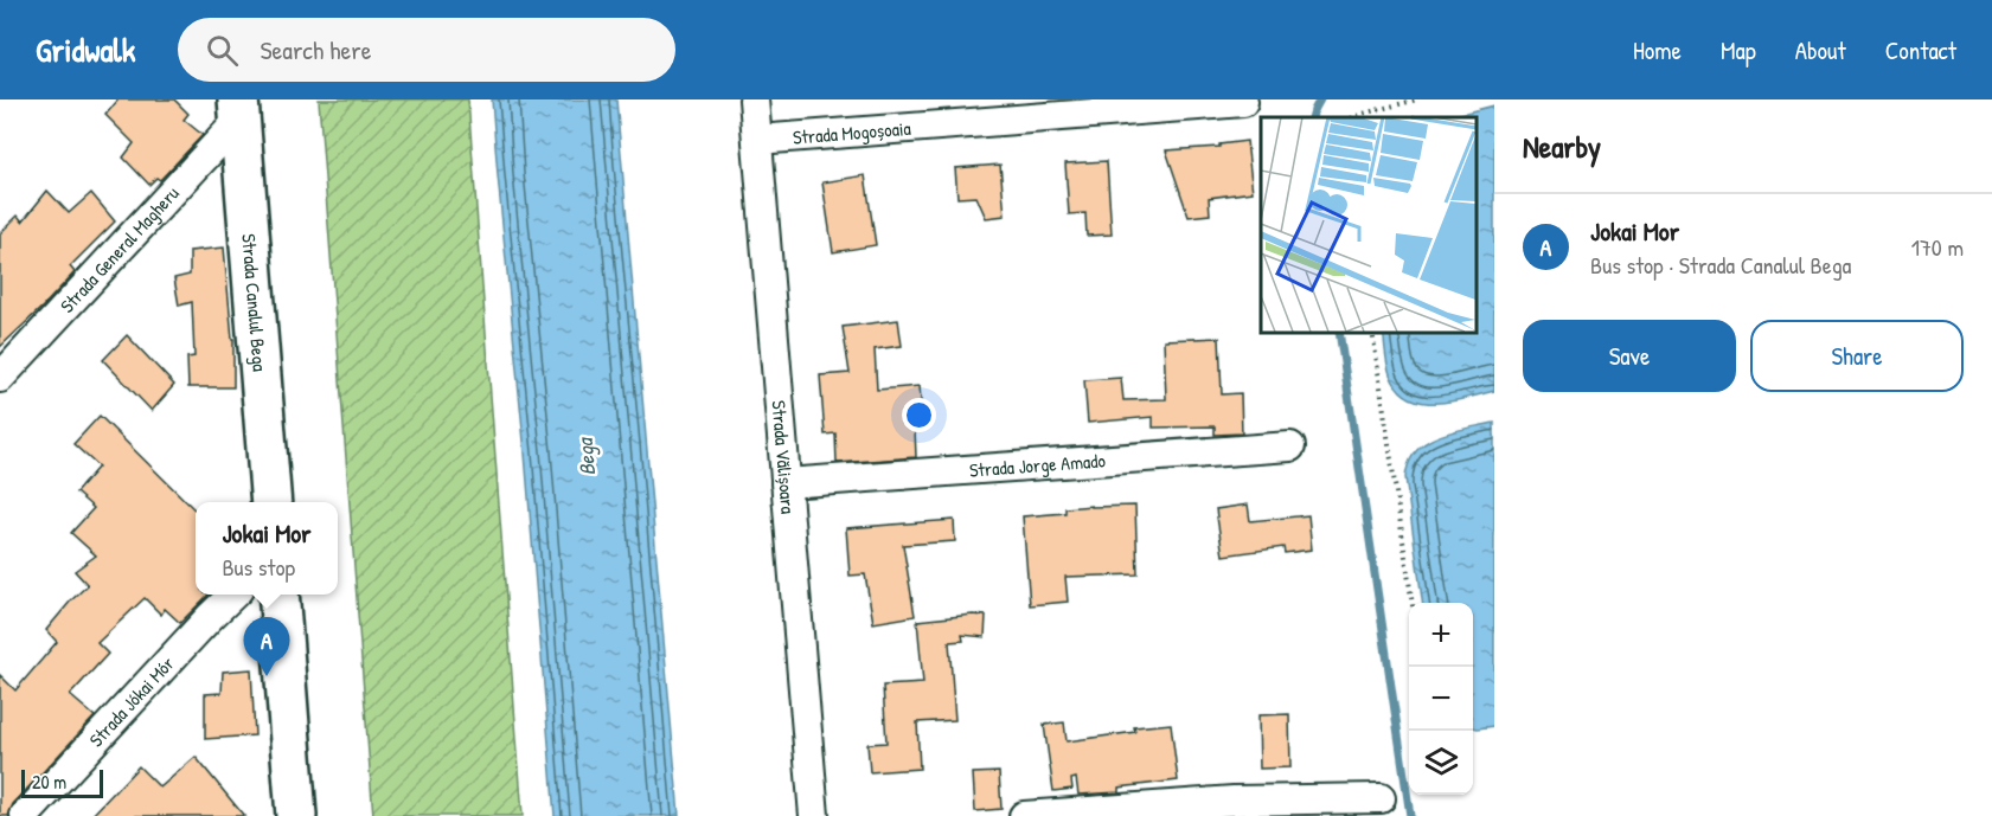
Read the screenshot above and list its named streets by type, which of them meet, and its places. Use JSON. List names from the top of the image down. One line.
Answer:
{"streets":{"street":["Strada Mogoșoaia","Strada General Magheru","Strada Canalul Bega","Strada Vălișoara","Strada Jorge Amado","Strada Jókai Mór"]},"crossings":[["Strada Mogoșoaia","Strada Vălișoara"],["Strada General Magheru","Strada Canalul Bega"],["Strada Vălișoara","Strada Jorge Amado"]],"water":["Bega"],"scale_bar":"20 m","page":{"header":"Gridwalk","search":"Search here","nav":["Home","Map","About","Contact"],"heading":"Nearby","list":[{"mark":"A","name":"Jokai Mor","note":"Bus stop · Strada Canalul Bega","value":"170 m"}],"buttons":["Save","Share"],"popup":["Jokai Mor","Bus stop"],"map_buttons":["+","−"],"pins":"A","scale":"20 m"}}
